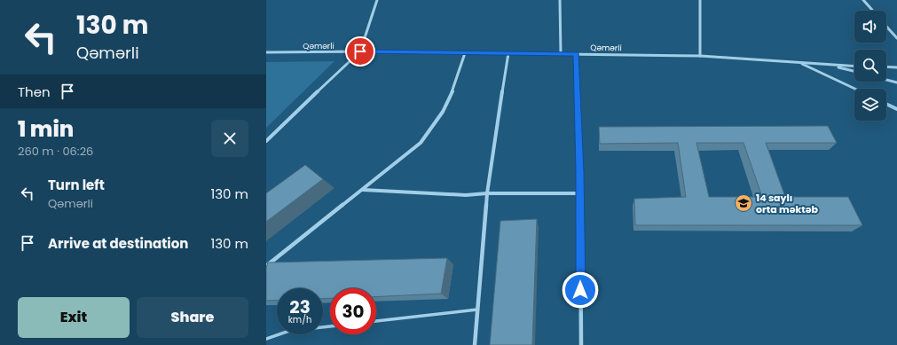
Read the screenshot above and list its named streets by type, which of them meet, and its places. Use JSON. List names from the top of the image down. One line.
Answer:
{"streets":{"street":["Qəmərli"]},"places":{"school or university":["14 saylı orta məktəb"]},"page":{"turn":["130 m","Qəmərli"],"then":"Then","heading":["1 min","260 m · 06:26"],"list":[{"name":"Turn left","note":"Qəmərli","value":"130 m"},{"name":"Arrive at destination","value":"130 m"}],"speed":"23 km/h","limit":"30","buttons":["Exit","Share"]}}
